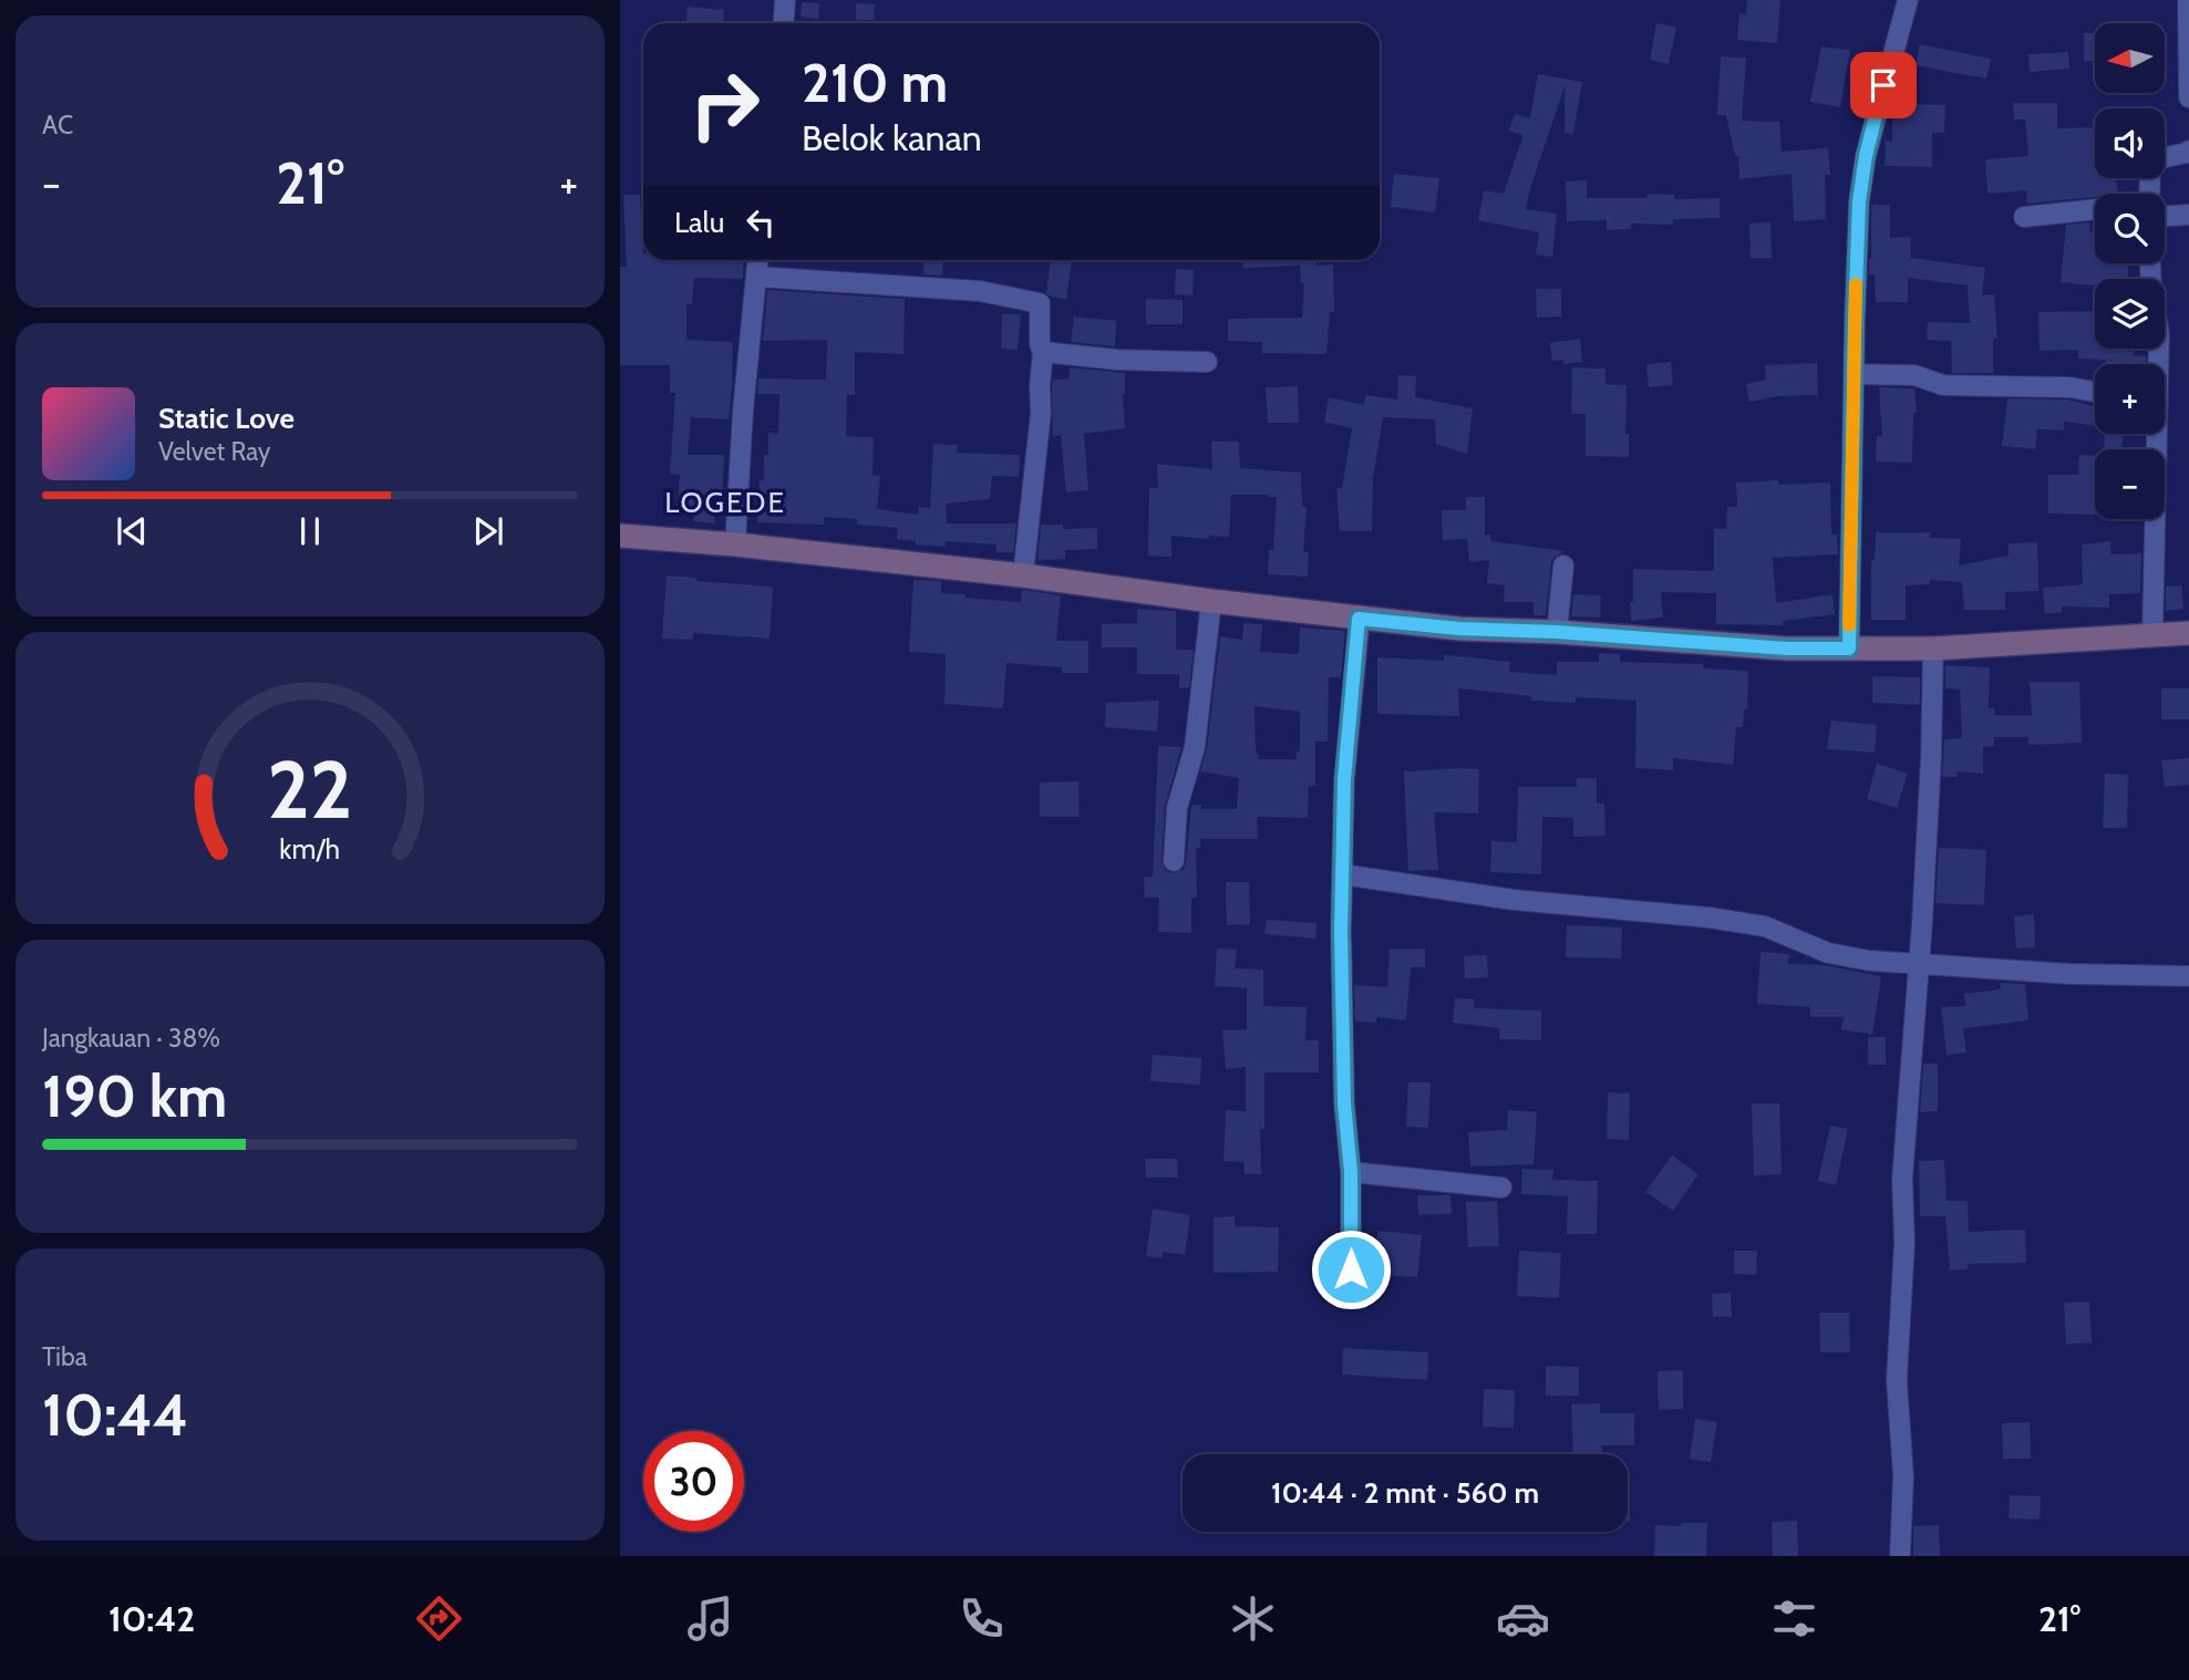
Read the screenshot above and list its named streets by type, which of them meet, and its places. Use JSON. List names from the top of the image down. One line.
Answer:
{"districts":["LOGEDE"],"north":"left","page":{"tile":["AC",["Jangkauan · 38%","190 km"],["Tiba","10:44"]],"map_buttons":["+","−"],"turn":["210 m","Belok kanan"],"heat":["−","21°","+"],"then":"Lalu","song":["Static Love","Velvet Ray"],"limit":"30","trip":"10:44 · 2 mnt · 560 m","tabs":["10:42","21°"],"gauge":["22","km/h"]}}
